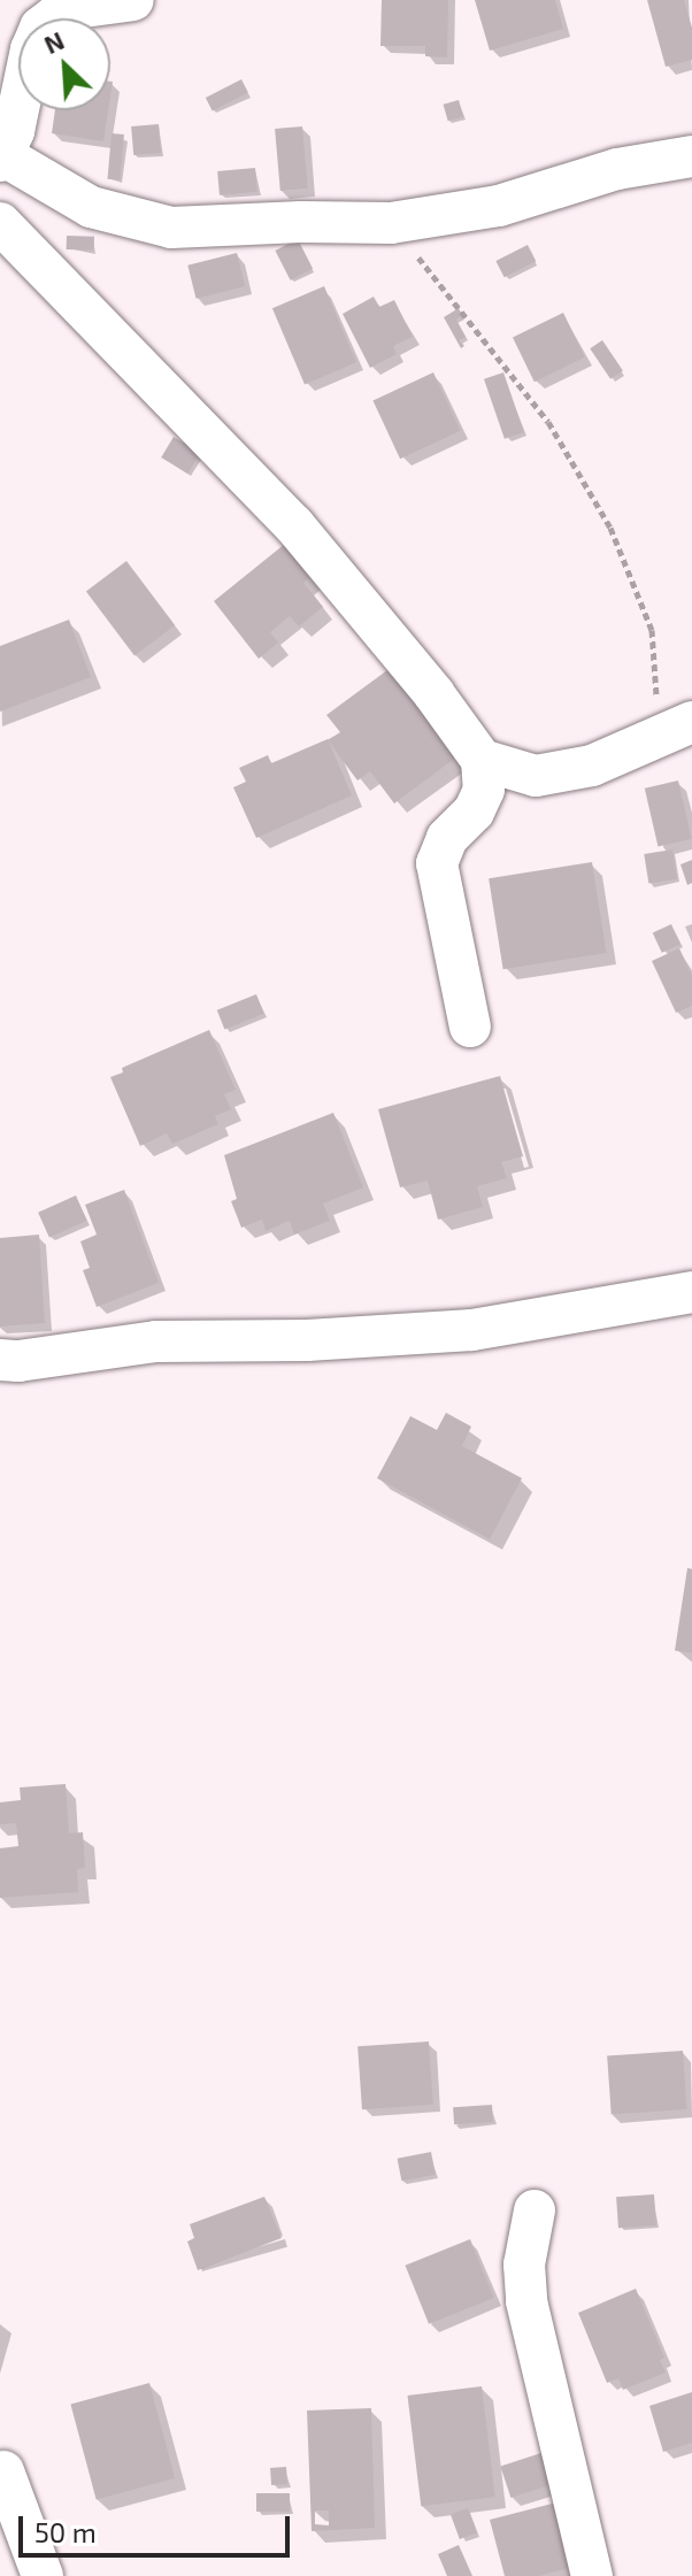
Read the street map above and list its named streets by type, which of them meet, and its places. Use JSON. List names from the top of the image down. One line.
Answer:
{"scale_bar":"50 m","north":"top left"}
